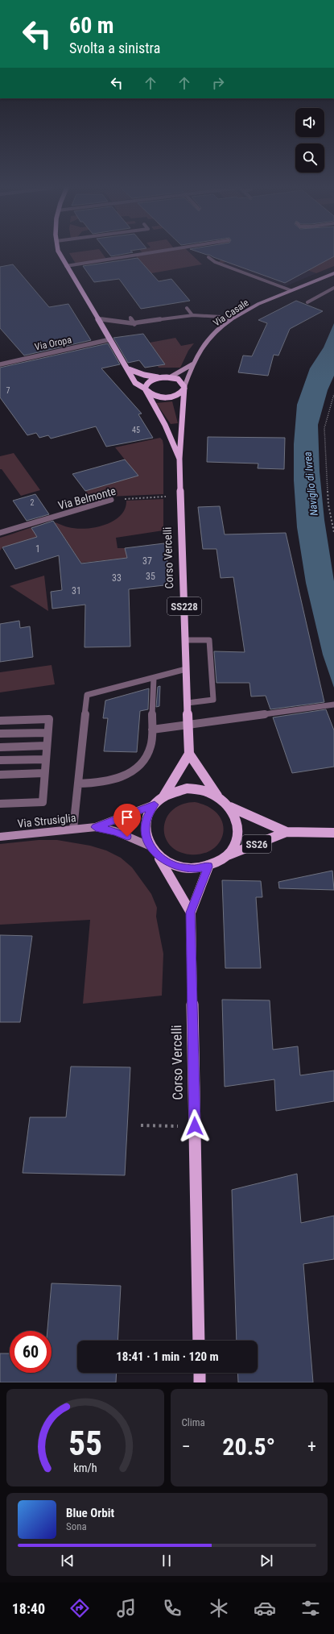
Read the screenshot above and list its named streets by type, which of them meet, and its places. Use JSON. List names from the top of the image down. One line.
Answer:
{"streets":{"main road":["Via Casale","Corso Vercelli","SS228","Via Strusiglia","SS26"],"street":["Via Oropa","Via Belmonte"]},"crossings":[["Via Casale","Corso Vercelli"],["Via Oropa","Corso Vercelli"],["Via Belmonte","Corso Vercelli"],["Corso Vercelli","Via Strusiglia"],["Corso Vercelli","SS26"],["Via Strusiglia","SS26"]],"water":["Naviglio di Ivrea"],"house_numbers":["7","45","2","1","37","35","33","31"],"page":{"turn":["60 m","Svolta a sinistra"],"limit":"60","trip":"18:41 · 1 min · 120 m","tile":"Clima","heat":["−","20.5°","+"],"song":["Blue Orbit","Sona"],"tabs":"18:40","gauge":["55","km/h"]}}
